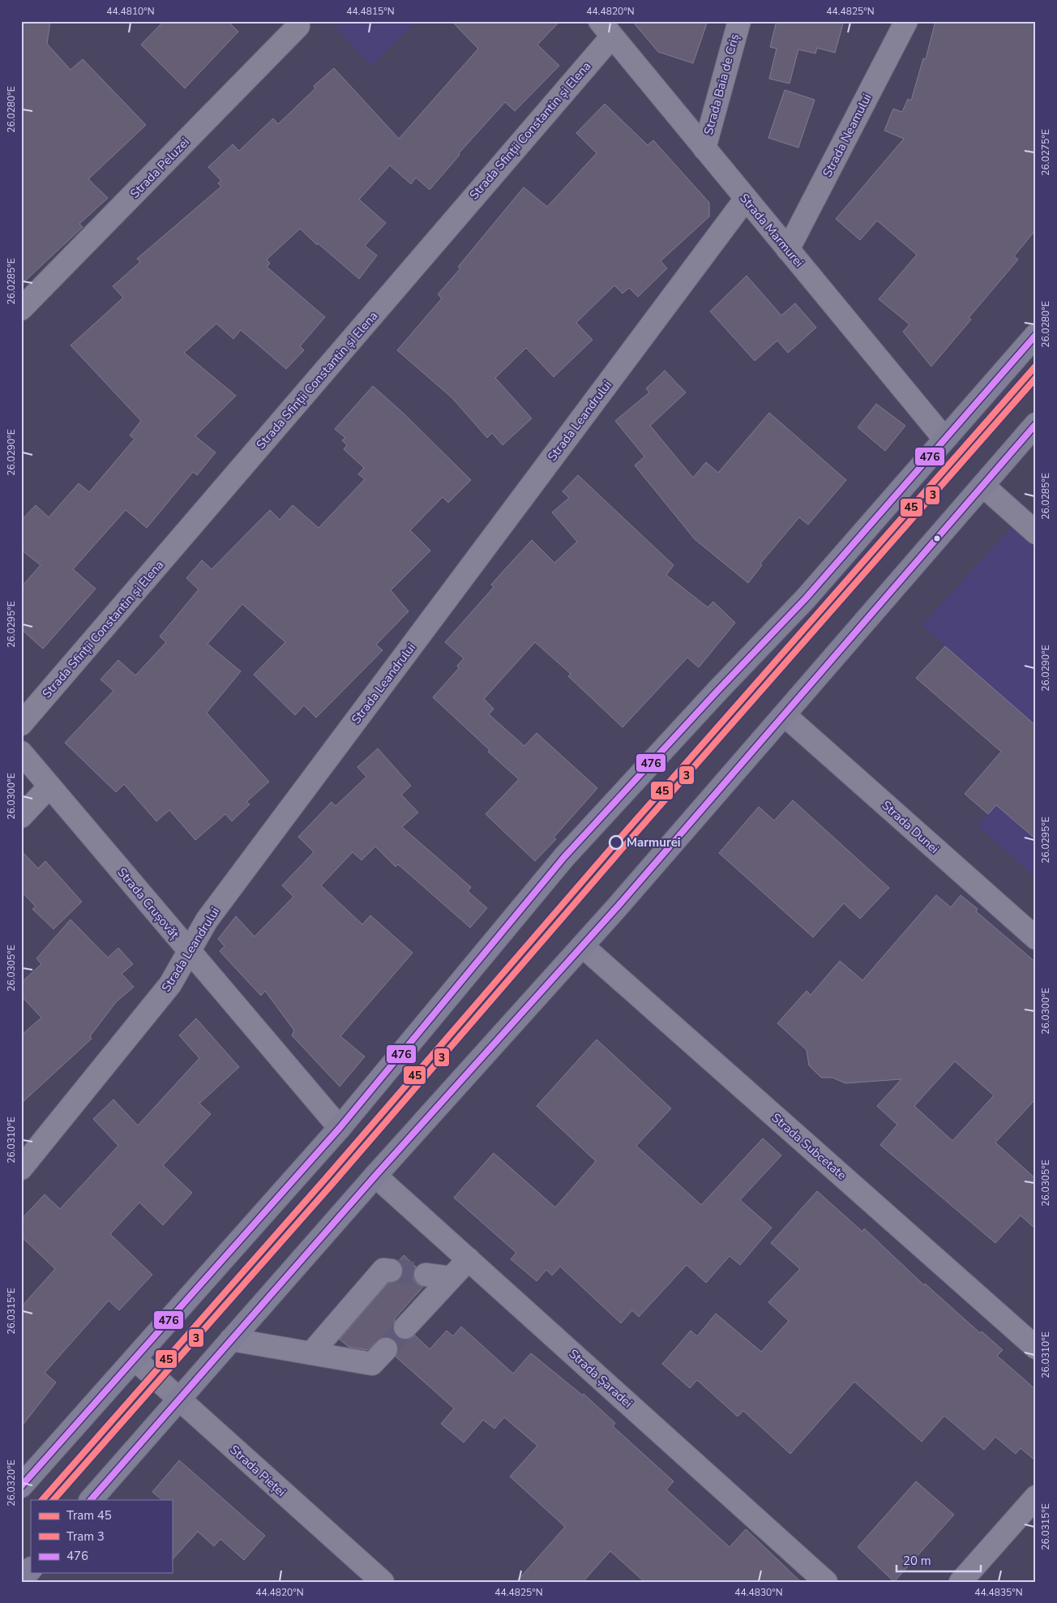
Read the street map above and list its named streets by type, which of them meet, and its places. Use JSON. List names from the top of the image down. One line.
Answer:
{"streets":{"street":["Strada Baia de Criș","Strada Sfinții Constantin și Elena","Strada Neamului","Strada Peluzei","Strada Marmurei","Strada Leandrului","Strada Dunei","Strada Crușovăț","Strada Subcetate","Strada Șaradei","Strada Pieței"]},"crossings":[["Strada Baia de Criș","Strada Marmurei"],["Strada Sfinții Constantin și Elena","Strada Marmurei"],["Strada Neamului","Strada Marmurei"],["Strada Marmurei","Strada Leandrului"],["Strada Leandrului","Strada Crușovăț"]],"places":["Marmurei"],"lines":["transit line 476","tram line 45","tram line 3"],"legend":["Tram 45","Tram 3","476"],"scale_bar":"20 m","coordinates":["44.4810°N","44.4815°N","44.4820°N","44.4825°N","26.0280°E","26.0275°E","26.0285°E","26.0290°E","26.0295°E","26.0300°E","26.0305°E","26.0310°E","26.0315°E","26.0320°E","44.4830°N","44.4835°N"]}
